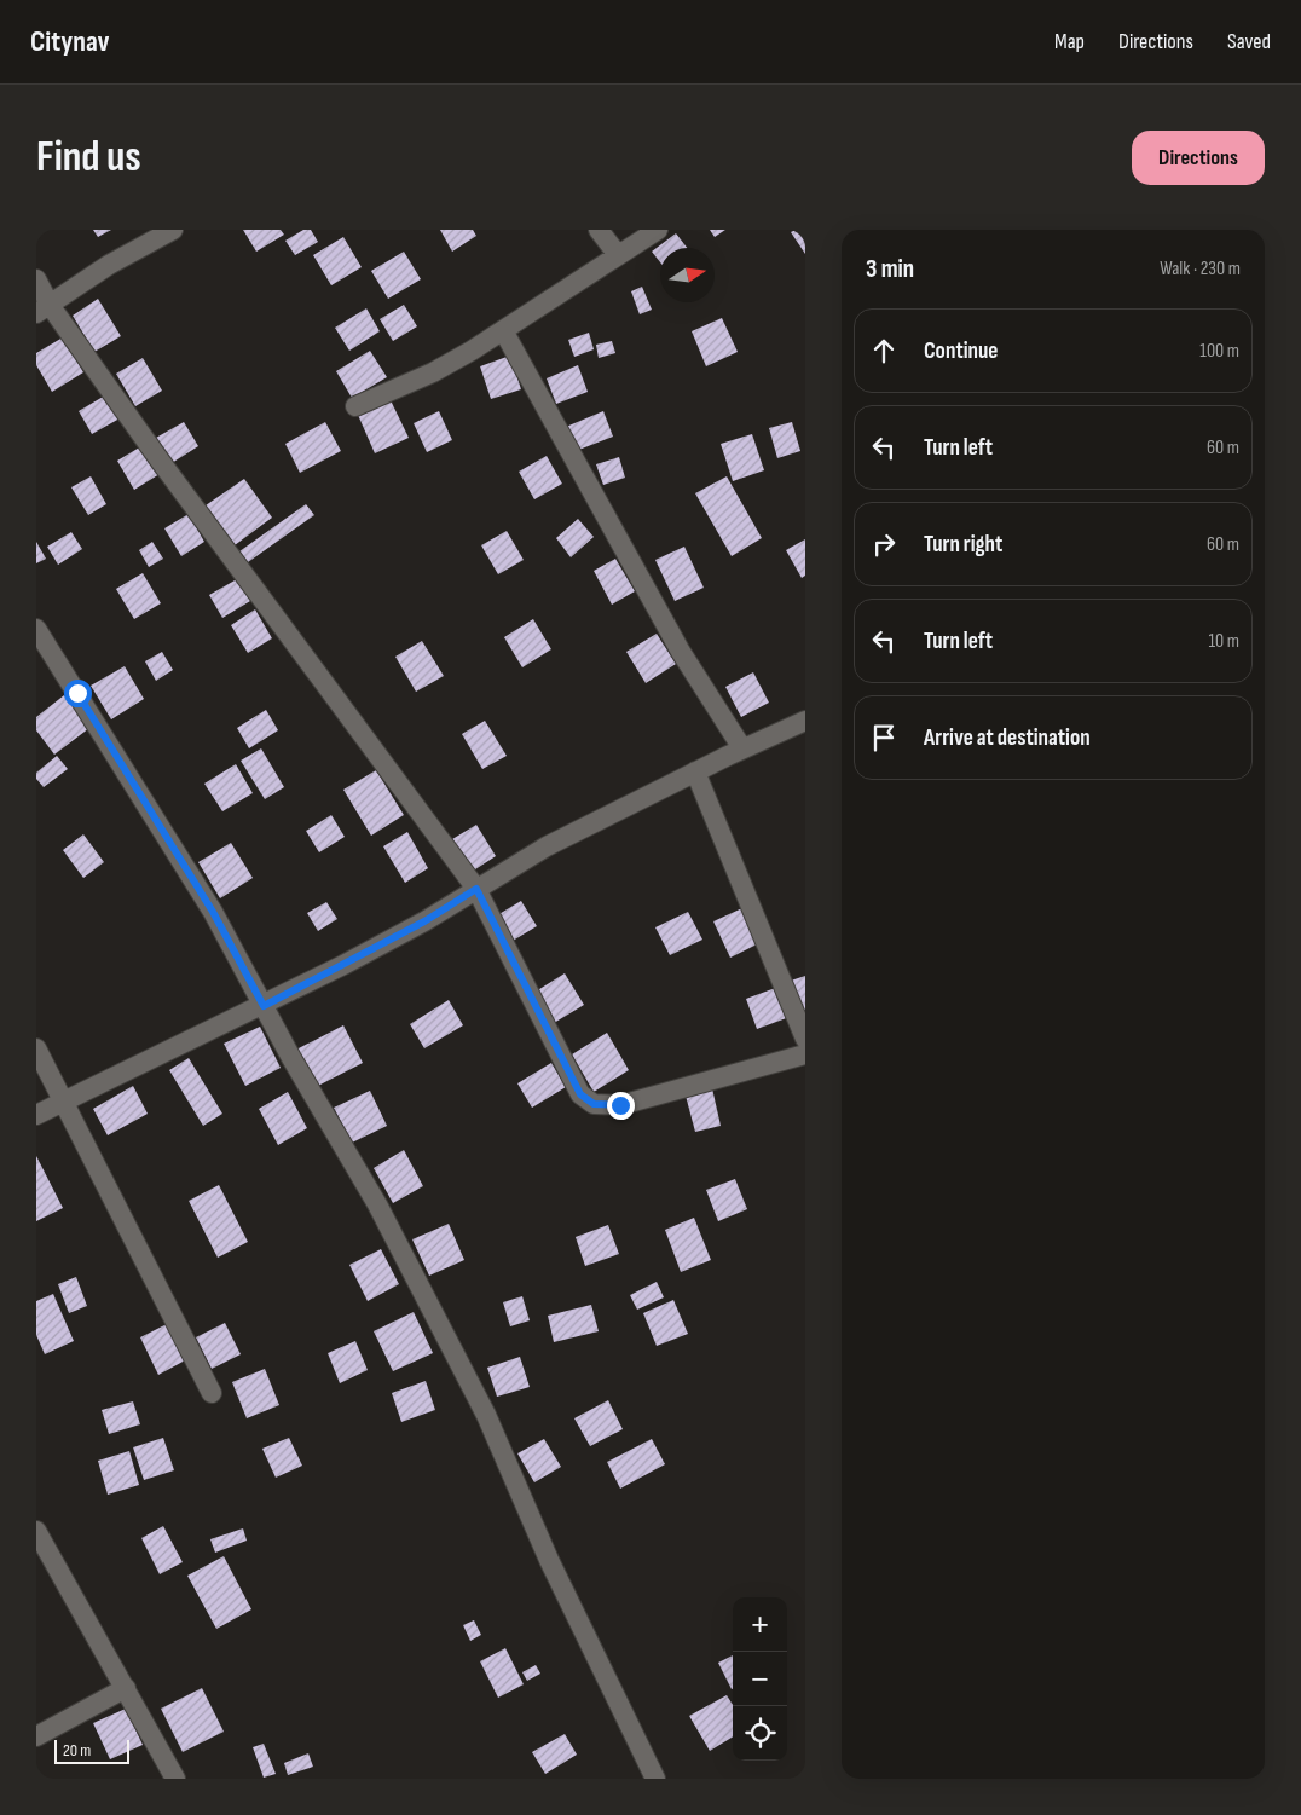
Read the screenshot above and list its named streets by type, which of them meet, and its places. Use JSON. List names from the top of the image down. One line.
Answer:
{"scale_bar":"20 m","north":"right","page":{"header":"Citynav","nav":["Map","Directions","Saved"],"buttons":"Directions","title":"Find us","heading":["3 min","Walk · 230 m"],"list":[["Continue","100 m"],["Turn left","60 m"],["Turn right","60 m"],["Turn left","10 m"],"Arrive at destination"],"map_buttons":["+","−"],"scale":"20 m"}}
